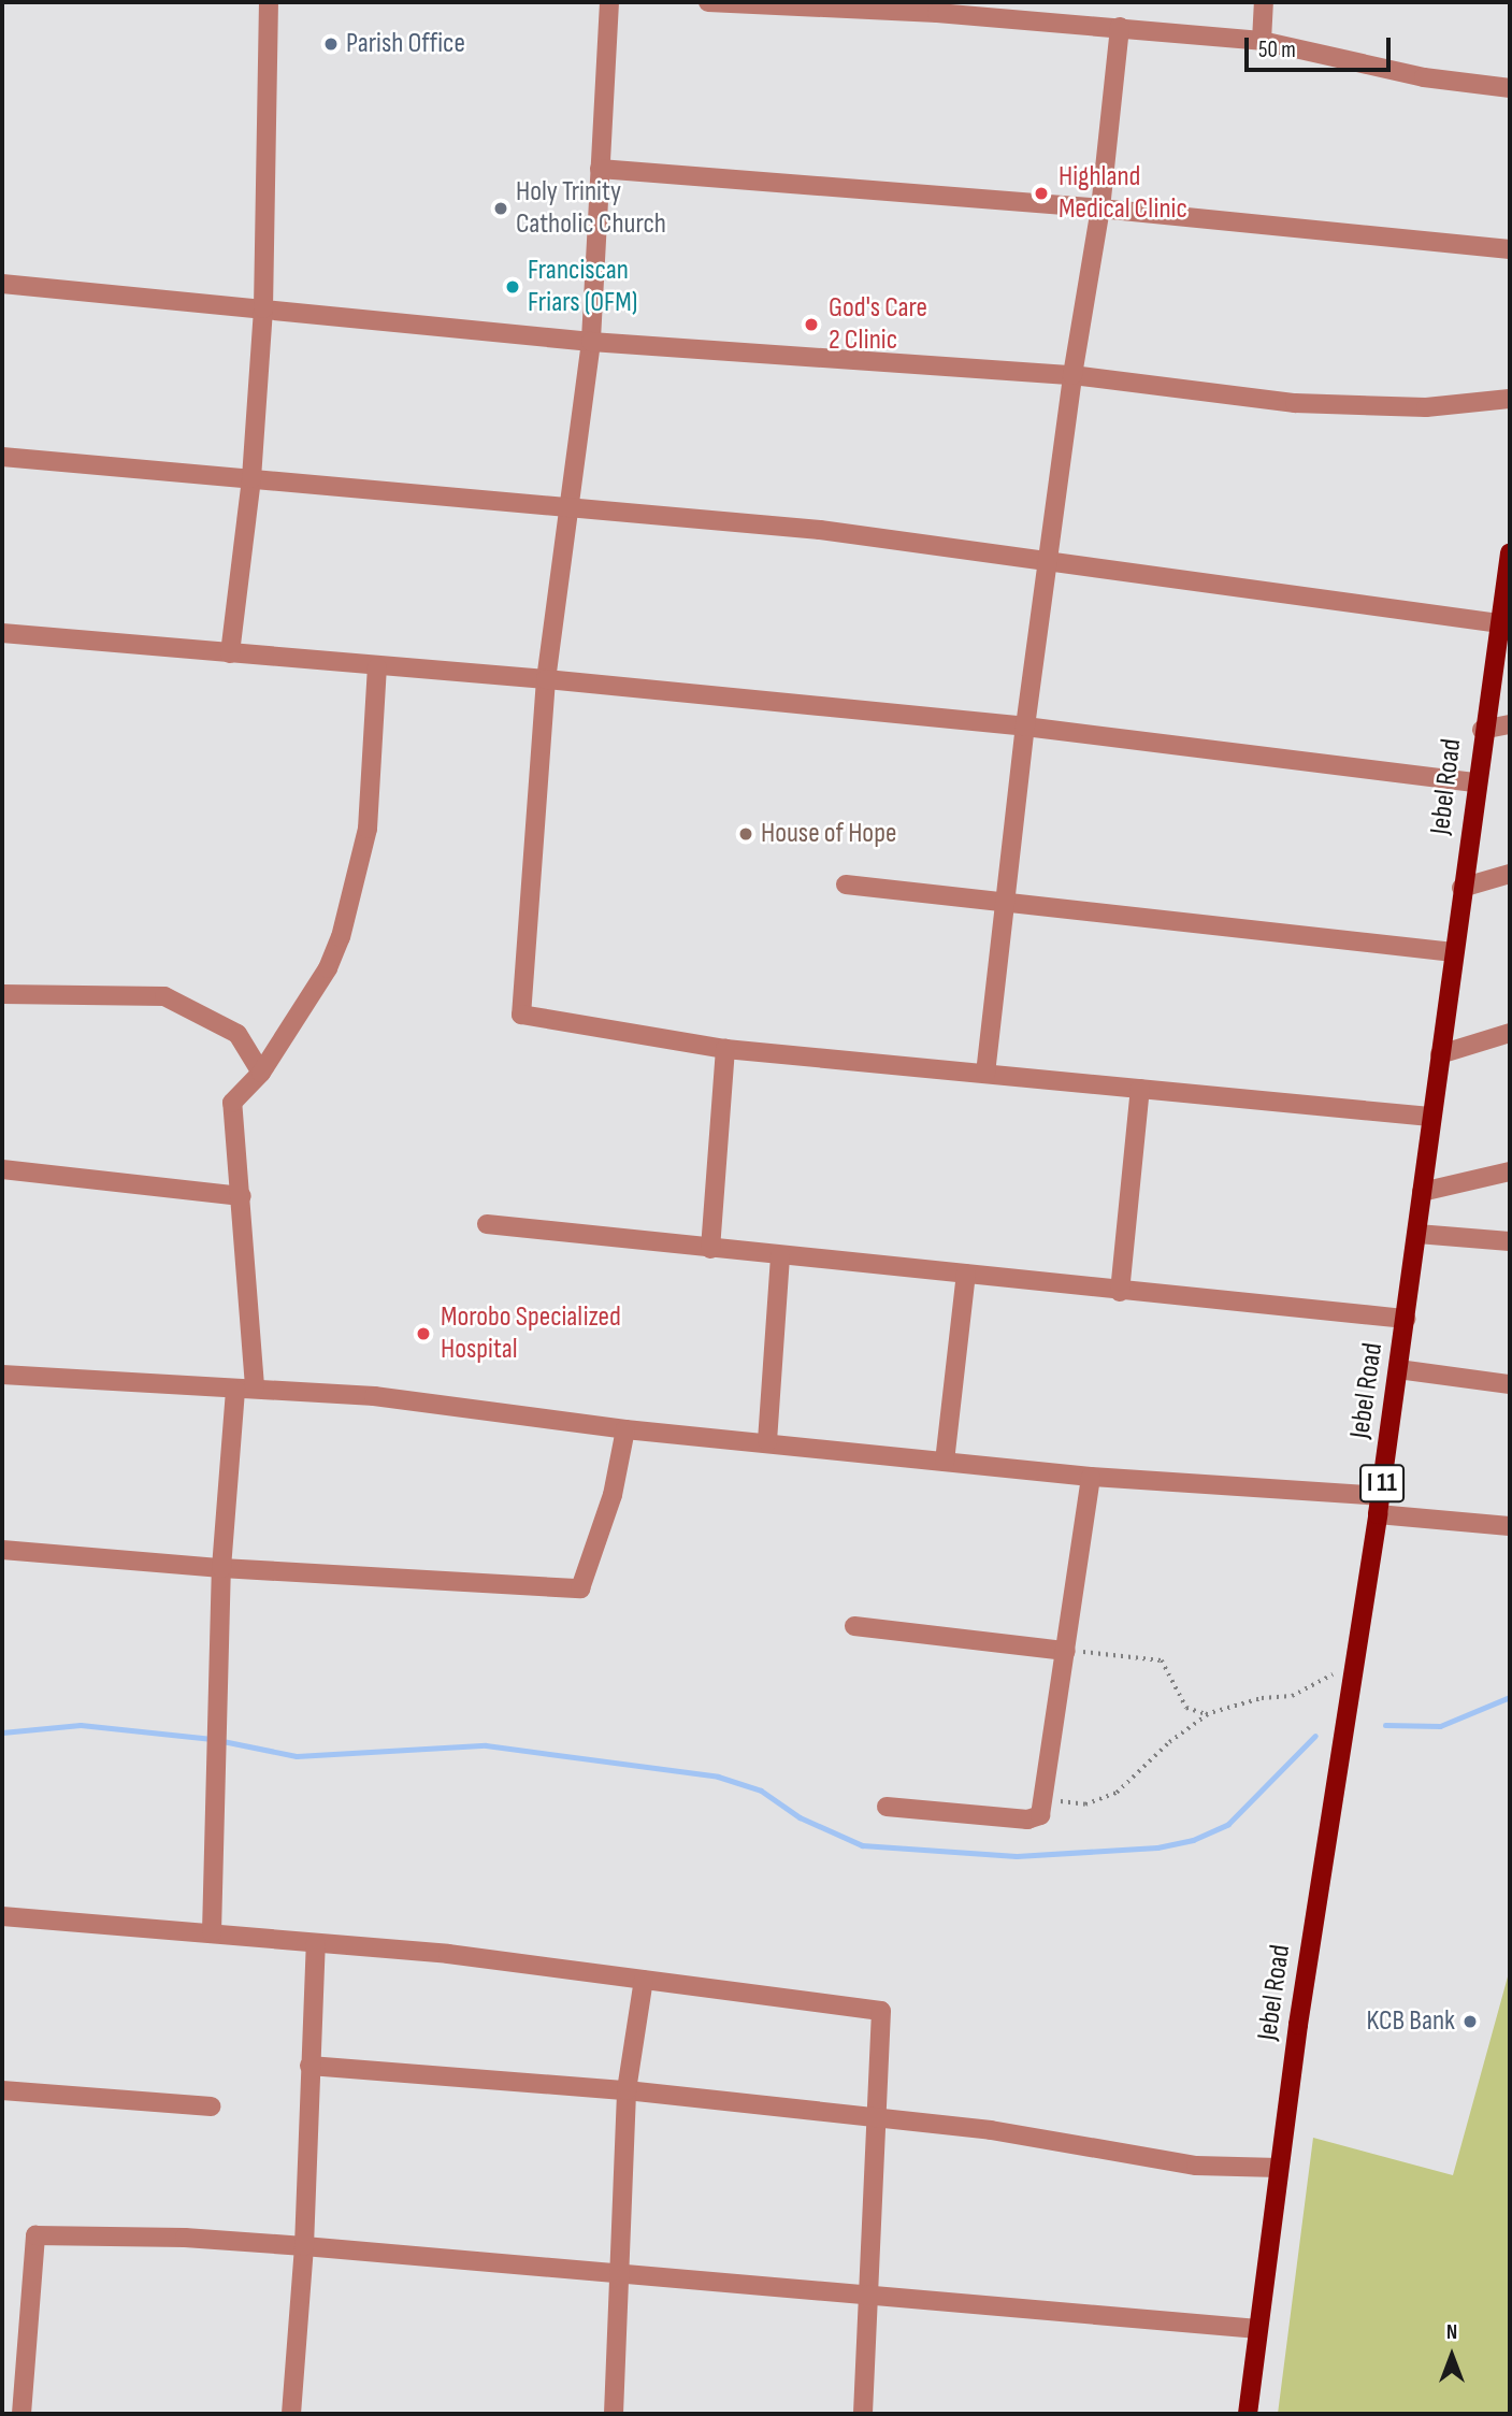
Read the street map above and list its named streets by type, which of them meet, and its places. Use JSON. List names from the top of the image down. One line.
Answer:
{"streets":{"main road":["Jebel Road","I 11"]},"places":["Parish Office","Highland Medical Clinic","Holy Trinity Catholic Church","Franciscan Friars (OFM)","God's Care 2 Clinic","House of Hope","Morobo Specialized Hospital","KCB Bank"],"scale_bar":"50 m","north":"top"}
